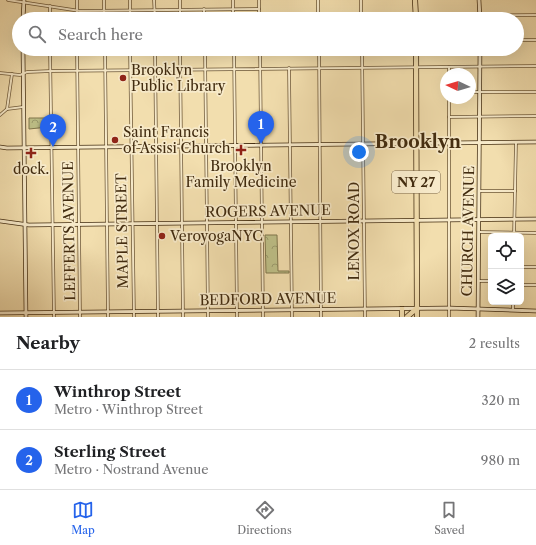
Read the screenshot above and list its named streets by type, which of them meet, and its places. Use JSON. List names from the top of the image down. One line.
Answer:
{"streets":{"highway":["NY 27"],"main road":["ROGERS AVENUE","CHURCH AVENUE","BEDFORD AVENUE"],"street":["LEFFERTS AVENUE","MAPLE STREET","LENOX ROAD"]},"crossings":[["NY 27","ROGERS AVENUE"],["NY 27","BEDFORD AVENUE"],["ROGERS AVENUE","LEFFERTS AVENUE"],["ROGERS AVENUE","MAPLE STREET"],["ROGERS AVENUE","LENOX ROAD"],["ROGERS AVENUE","CHURCH AVENUE"],["LEFFERTS AVENUE","BEDFORD AVENUE"],["MAPLE STREET","BEDFORD AVENUE"],["LENOX ROAD","BEDFORD AVENUE"],["CHURCH AVENUE","BEDFORD AVENUE"]],"districts":["Brooklyn"],"places":{"other":["Brooklyn Public Library","Saint Francis of Assisi Church","VeroyogaNYC"],"health":["Brooklyn Family Medicine","dock."]},"north":"left","page":{"search":"Search here","pins":["1","2"],"heading":["Nearby","2 results"],"list":[{"mark":"1","name":"Winthrop Street","note":"Metro · Winthrop Street","value":"320 m"},{"mark":"2","name":"Sterling Street","note":"Metro · Nostrand Avenue","value":"980 m"}],"nav":["Map","Directions","Saved"]}}
